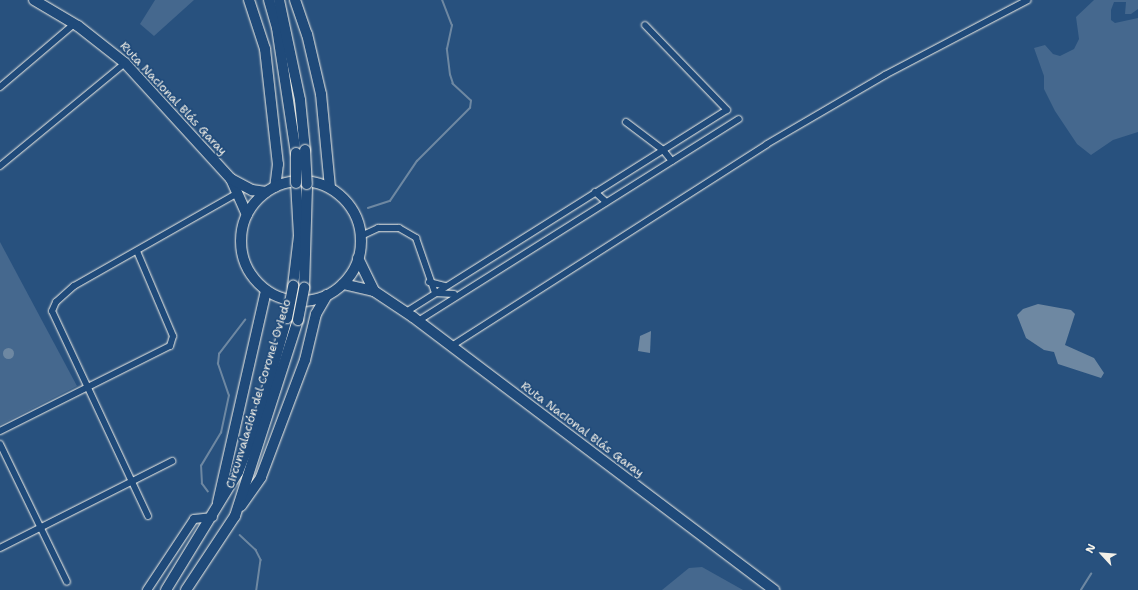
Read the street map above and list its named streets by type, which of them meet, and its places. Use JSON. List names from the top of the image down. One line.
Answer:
{"streets":{"highway":["Ruta Nacional Blás Garay","Circunvalación del Coronel Oviedo"]},"north":"top left"}
